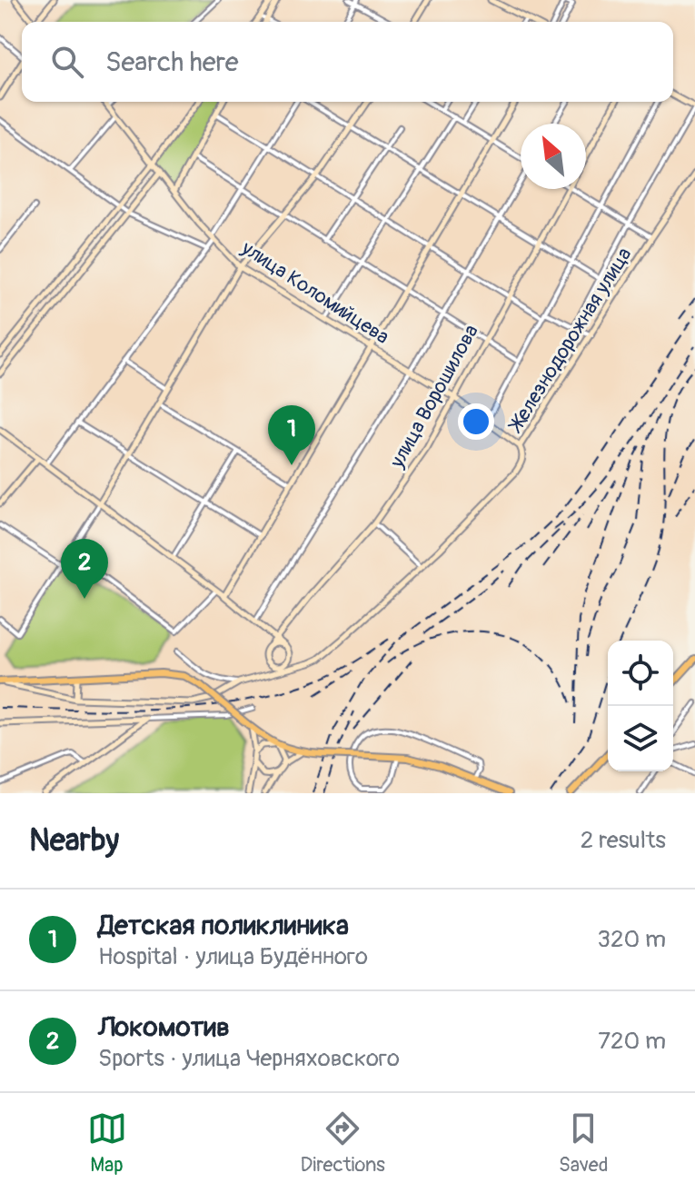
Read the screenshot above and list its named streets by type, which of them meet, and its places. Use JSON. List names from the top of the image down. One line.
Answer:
{"streets":{"street":["улица Коломийцева","Железнодорожная улица","улица Ворошилова"]},"crossings":[["улица Коломийцева","Железнодорожная улица"],["улица Коломийцева","улица Ворошилова"]],"north":"top left","page":{"search":"Search here","pins":["1","2"],"heading":["Nearby","2 results"],"list":[{"mark":"1","name":"Детская поликлиника","note":"Hospital · улица Будённого","value":"320 m"},{"mark":"2","name":"Локомотив","note":"Sports · улица Черняховского","value":"720 m"}],"nav":["Map","Directions","Saved"]}}
